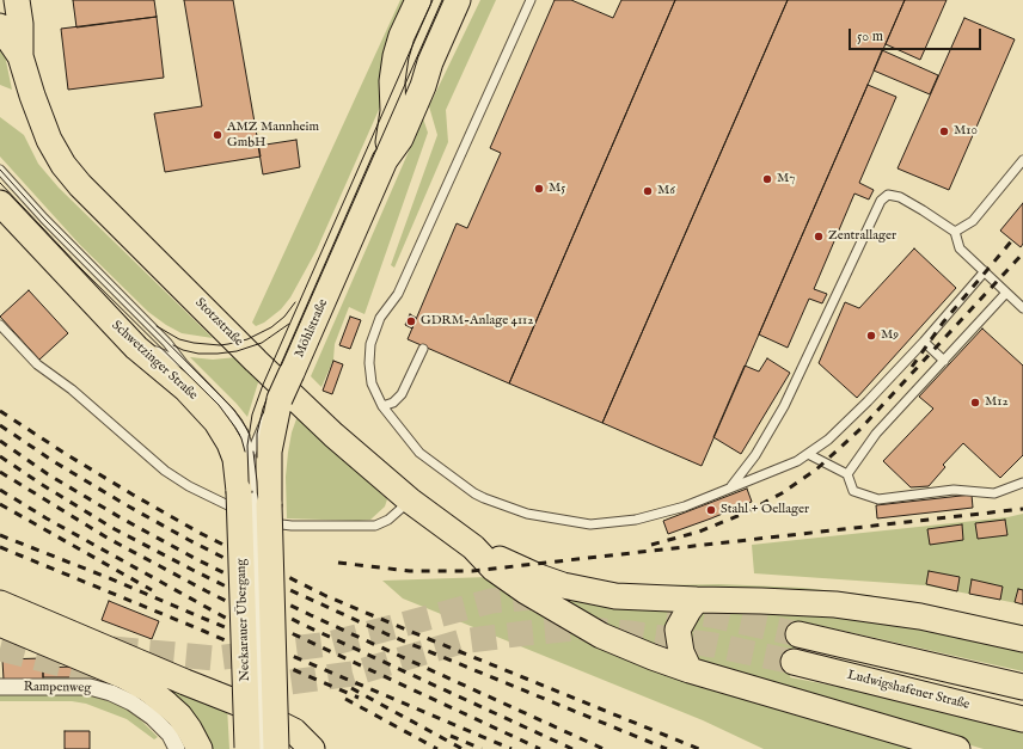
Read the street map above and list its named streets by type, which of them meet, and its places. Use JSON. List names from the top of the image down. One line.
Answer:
{"streets":{"main road":["Stotzstraße","Möhlstraße","Schwetzinger Straße","Neckarauer Übergang","Ludwigshafener Straße"],"street":["Rampenweg"]},"crossings":[["Möhlstraße","Schwetzinger Straße"],["Möhlstraße","Neckarauer Übergang"],["Schwetzinger Straße","Neckarauer Übergang"]],"places":["M10","AMZ Mannheim GmbH","M7","M5","M6","Zentrallager","GDRM-Anlage 4112","M9","M12","Stahl + Oellager"],"scale_bar":"50 m"}
